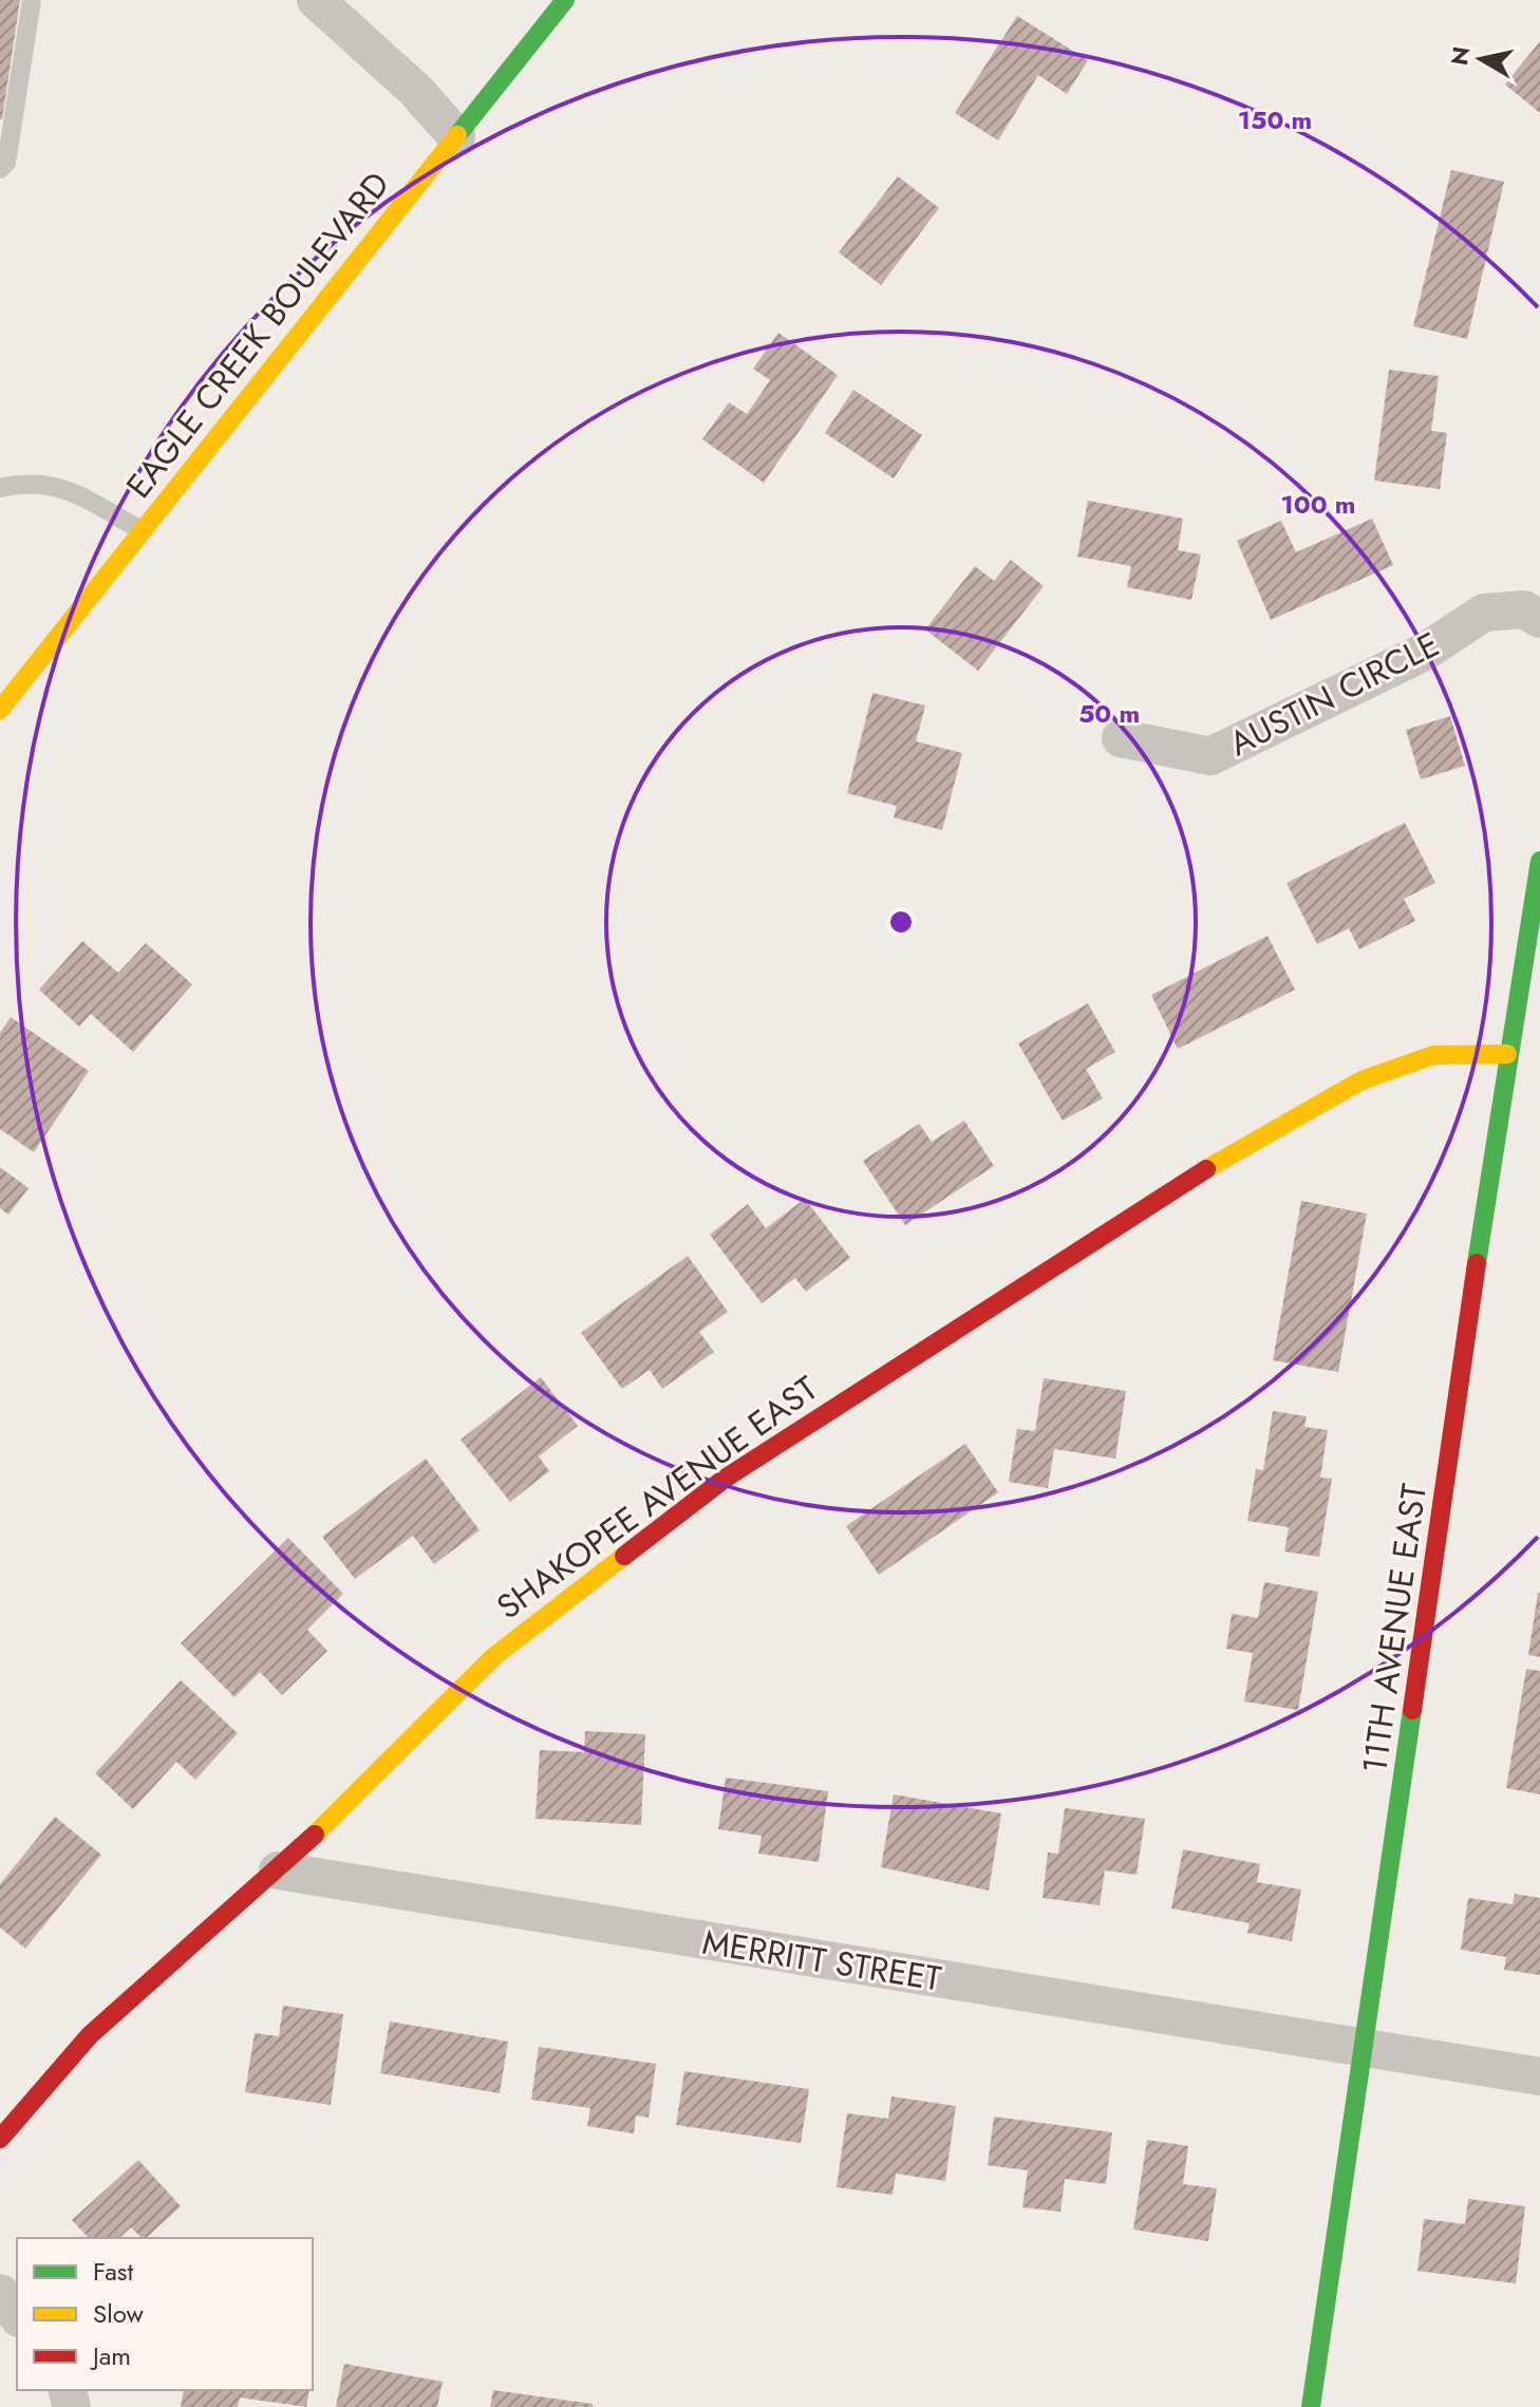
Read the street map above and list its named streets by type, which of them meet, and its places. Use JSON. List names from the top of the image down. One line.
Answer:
{"streets":{"street":["EAGLE CREEK BOULEVARD","AUSTIN CIRCLE","SHAKOPEE AVENUE EAST","11TH AVENUE EAST","MERRITT STREET"]},"crossings":[["SHAKOPEE AVENUE EAST","11TH AVENUE EAST"],["SHAKOPEE AVENUE EAST","MERRITT STREET"],["11TH AVENUE EAST","MERRITT STREET"]],"legend":["Fast","Slow","Jam"],"north":"left","rings":["150 m","100 m","50 m"]}
